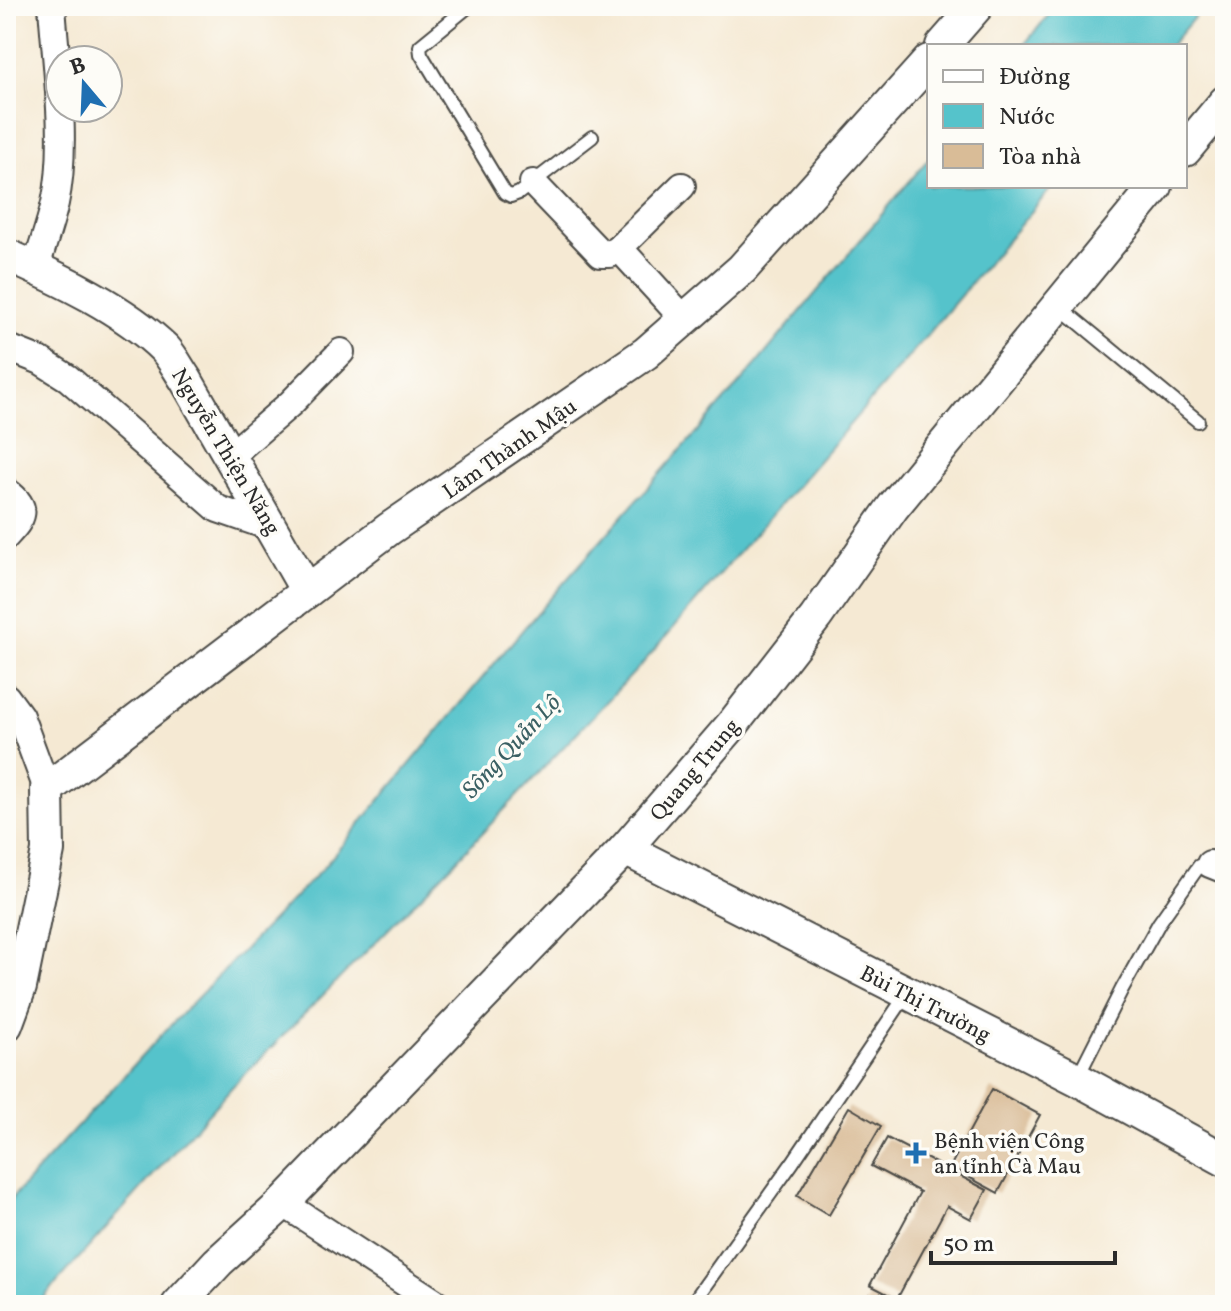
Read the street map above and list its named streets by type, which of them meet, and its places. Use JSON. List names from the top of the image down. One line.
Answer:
{"streets":{"street":["Lâm Thành Mậu","Nguyễn Thiện Năng","Quang Trung","Bùi Thị Trường"]},"crossings":[["Lâm Thành Mậu","Nguyễn Thiện Năng"],["Quang Trung","Bùi Thị Trường"]],"water":["Sông Quản Lộ"],"places":{"health":["Bệnh viện Công an tỉnh Cà Mau"]},"legend":["Đường","Nước","Tòa nhà"],"scale_bar":"50 m","north":"top"}
